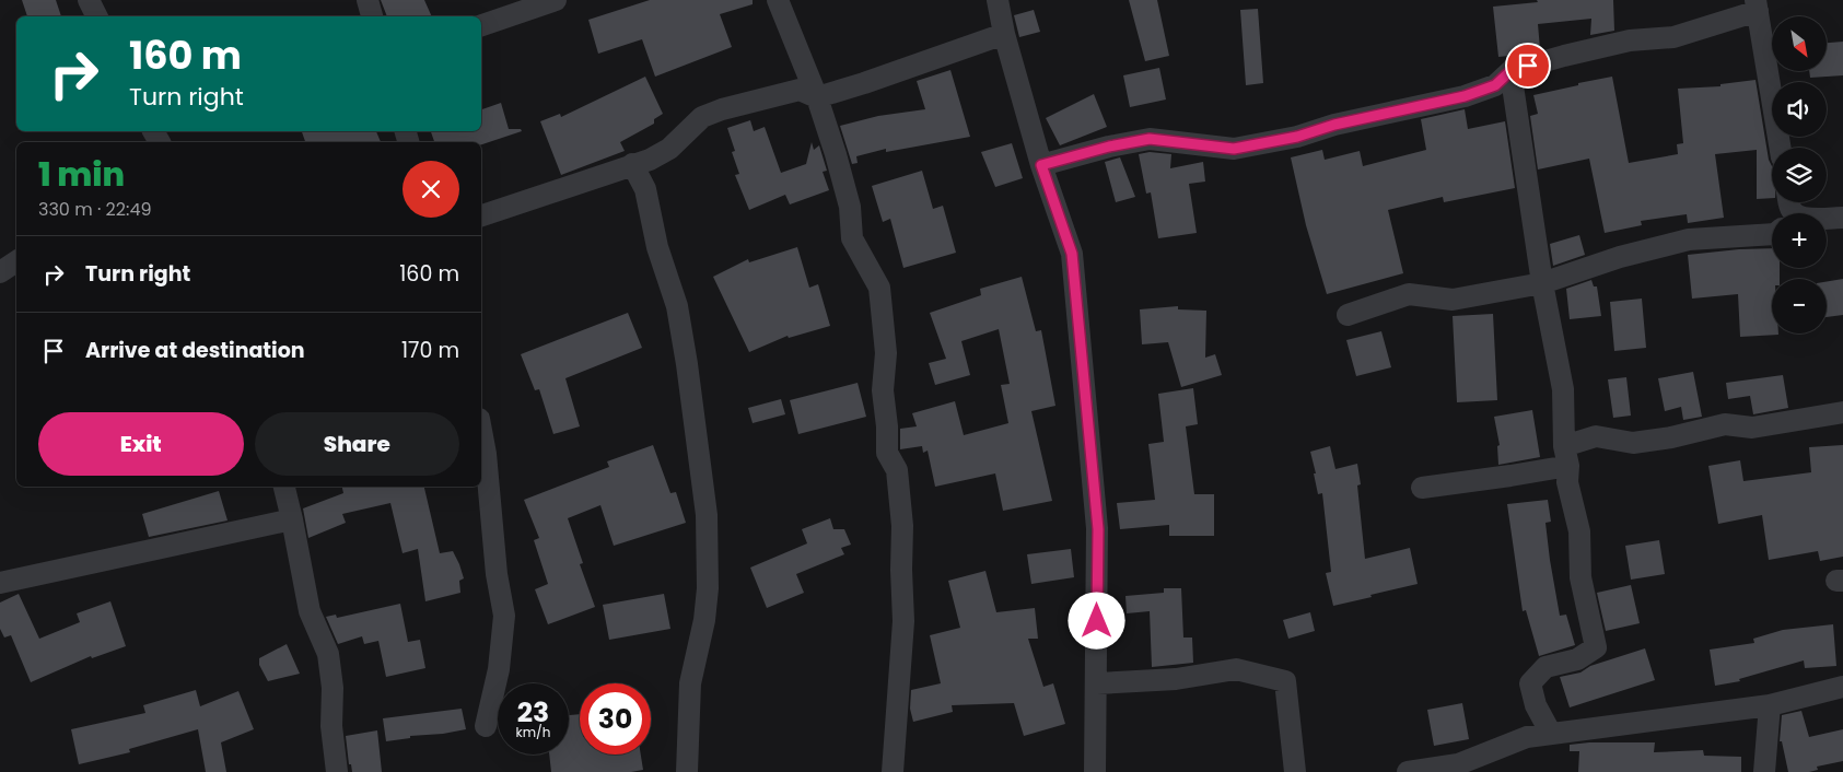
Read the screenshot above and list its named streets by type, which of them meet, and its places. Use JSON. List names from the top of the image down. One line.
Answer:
{"north":"bottom right","page":{"map_buttons":["+","−"],"turn":["160 m","Turn right"],"heading":["1 min","330 m · 22:49"],"list":[{"name":"Turn right","value":"160 m"},{"name":"Arrive at destination","value":"170 m"}],"buttons":["Exit","Share"],"speed":"23 km/h","limit":"30"}}
